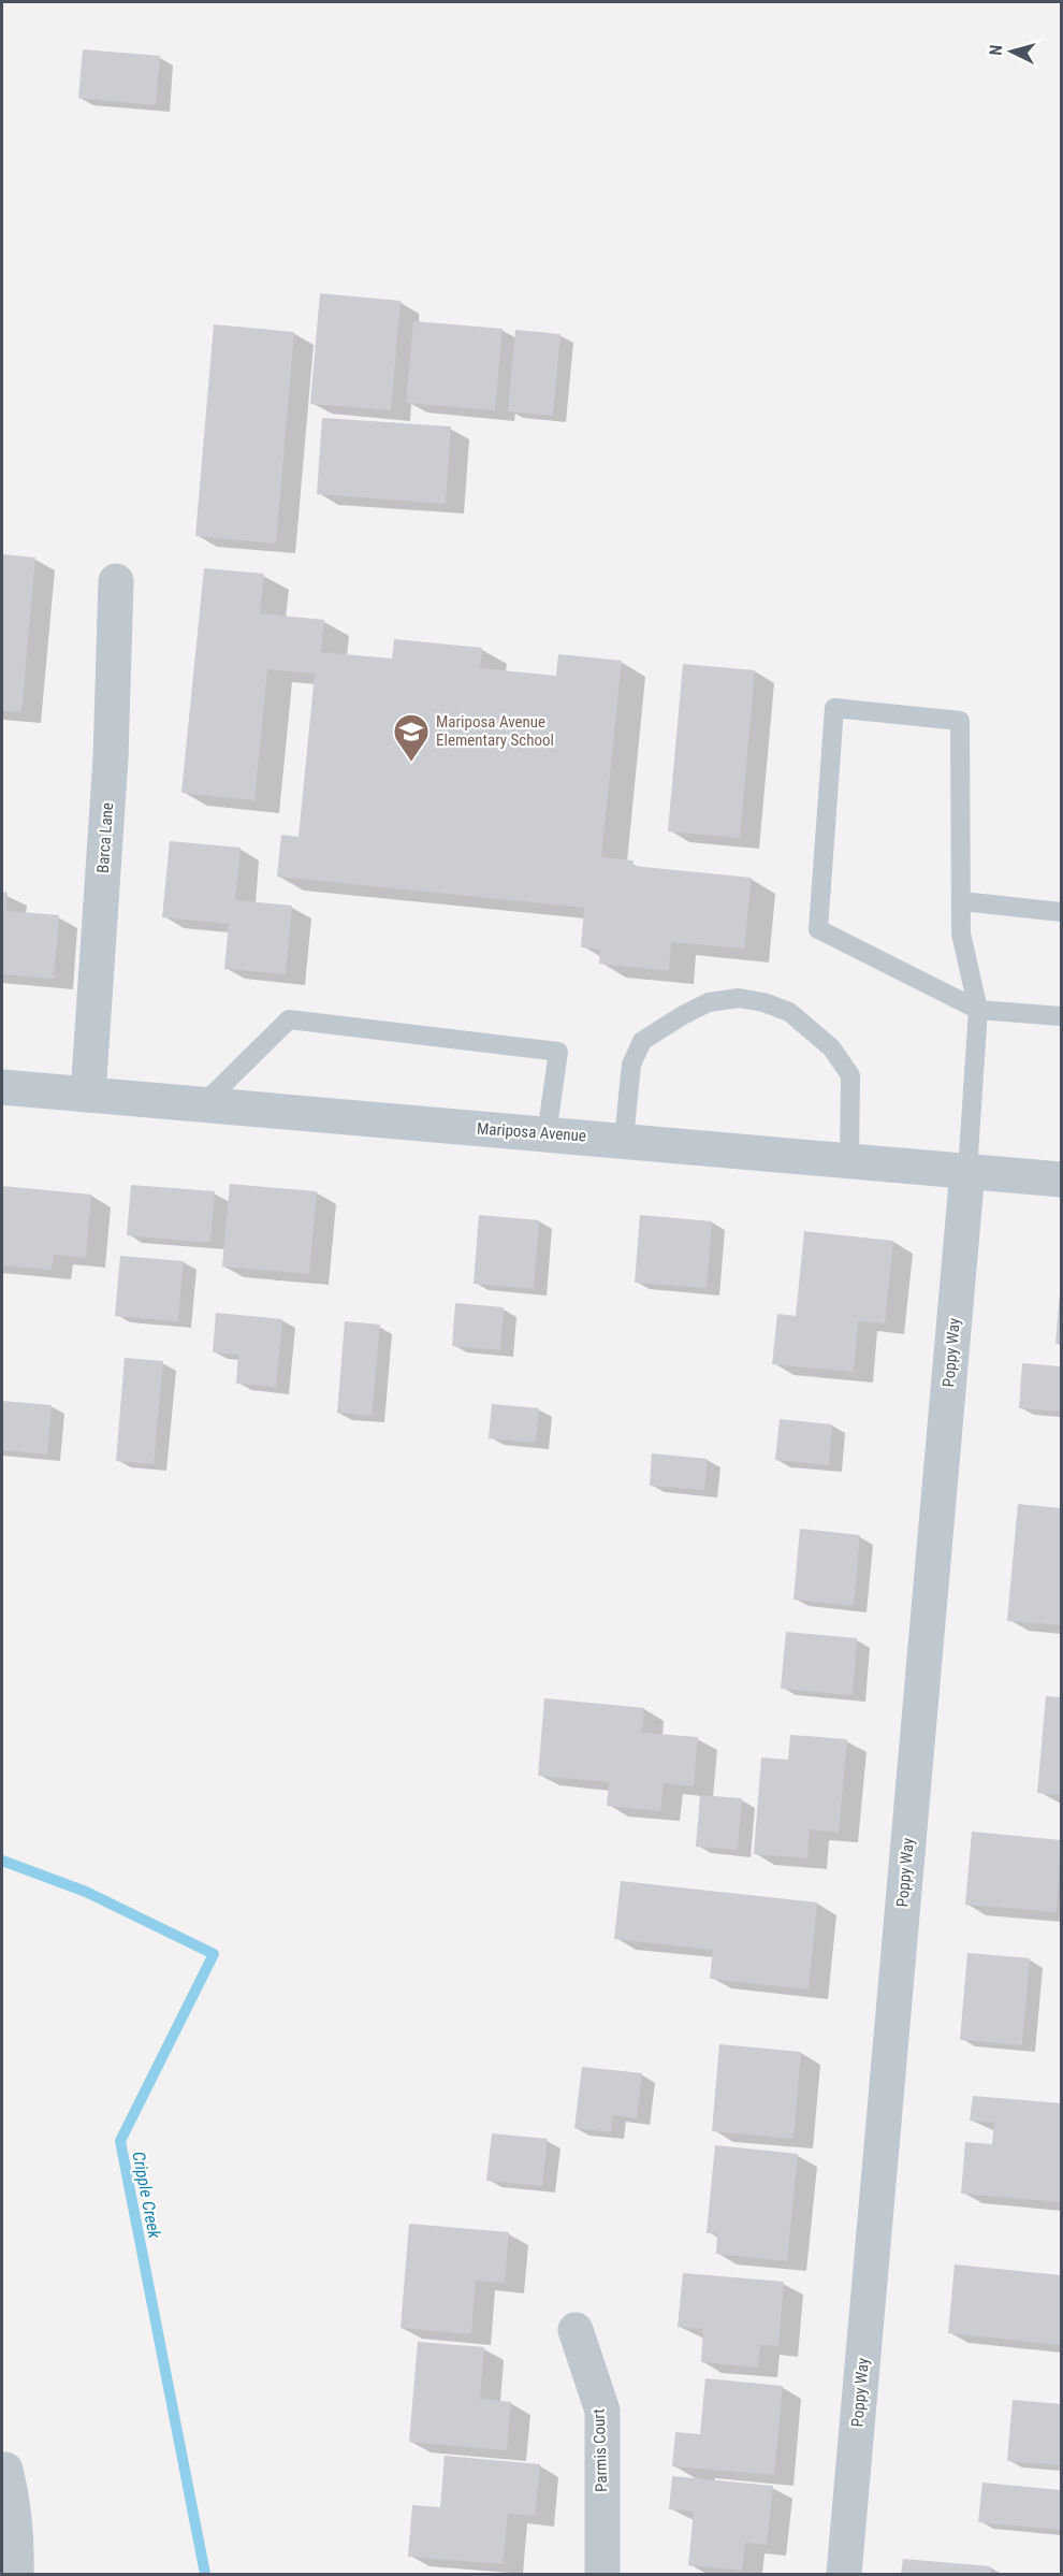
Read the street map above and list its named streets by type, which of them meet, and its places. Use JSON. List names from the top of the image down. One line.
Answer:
{"streets":{"street":["Barca Lane","Mariposa Avenue","Poppy Way","Parmis Court"]},"crossings":[["Barca Lane","Mariposa Avenue"],["Mariposa Avenue","Poppy Way"]],"water":["Cripple Creek"],"places":{"school or university":["Mariposa Avenue Elementary School"]},"north":"left"}
